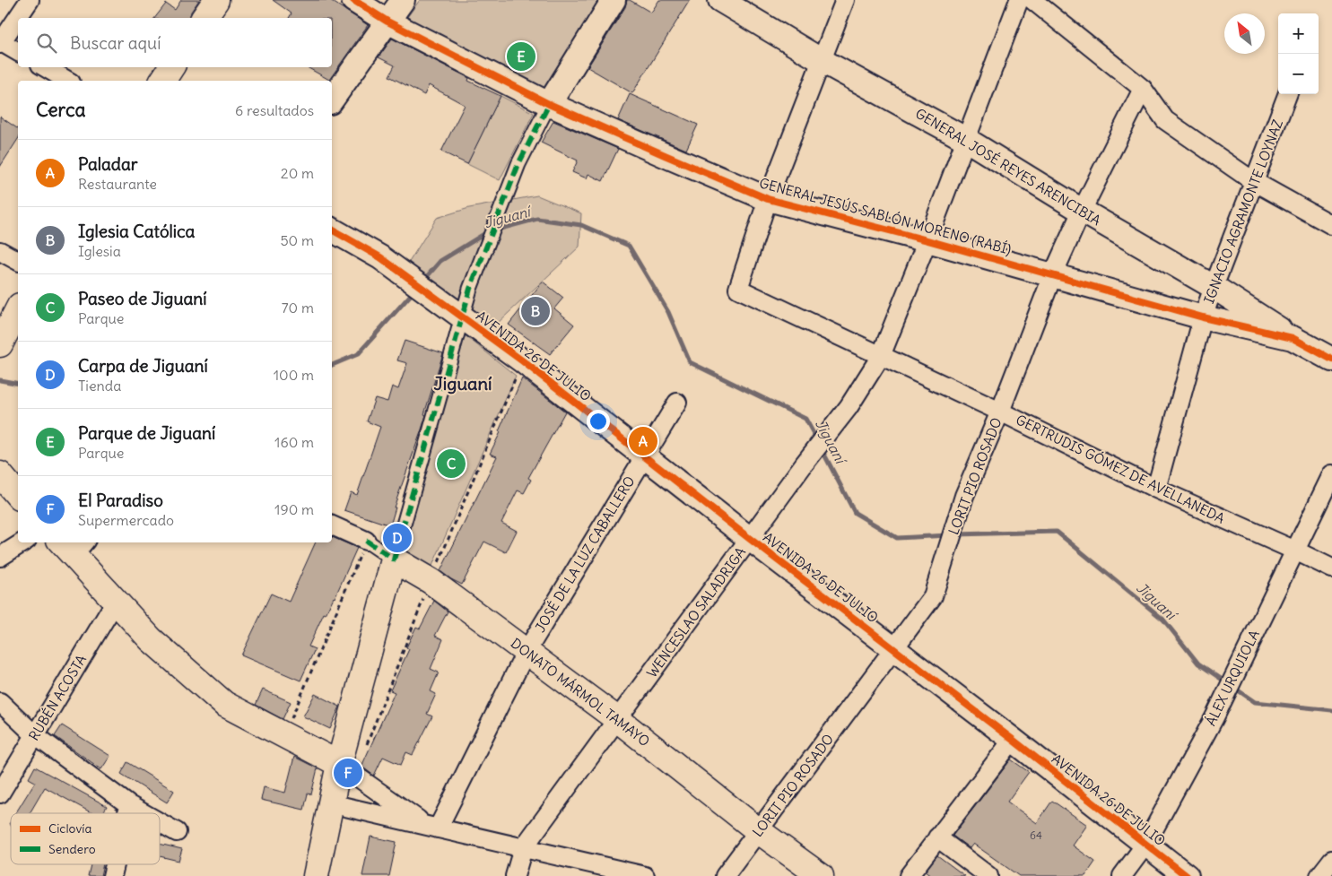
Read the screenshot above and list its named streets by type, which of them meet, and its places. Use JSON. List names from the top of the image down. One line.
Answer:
{"streets":{"main road":["DONATO MÁRMOL TAMAYO"],"street":["GENERAL JOSÉ REYES ARENCIBIA","IGNACIO AGRAMONTE LOYNAZ","GENERAL JESÚS SABLÓN MORENO (RABÍ)","AVENIDA 26 DE JULIO","GERTRUDIS GÓMEZ DE AVELLANEDA","LORIT PIO ROSADO","JOSÉ DE LA LUZ CABALLERO","WENCESLAO SALADRIGA","ÁLEX URQUIOLA","RUBÉN ACOSTA"]},"crossings":[["GENERAL JOSÉ REYES ARENCIBIA","IGNACIO AGRAMONTE LOYNAZ"],["GENERAL JOSÉ REYES ARENCIBIA","GENERAL JESÚS SABLÓN MORENO (RABÍ)"],["GENERAL JOSÉ REYES ARENCIBIA","LORIT PIO ROSADO"],["GENERAL JOSÉ REYES ARENCIBIA","WENCESLAO SALADRIGA"],["IGNACIO AGRAMONTE LOYNAZ","GENERAL JESÚS SABLÓN MORENO (RABÍ)"],["IGNACIO AGRAMONTE LOYNAZ","GERTRUDIS GÓMEZ DE AVELLANEDA"],["GENERAL JESÚS SABLÓN MORENO (RABÍ)","GERTRUDIS GÓMEZ DE AVELLANEDA"],["GENERAL JESÚS SABLÓN MORENO (RABÍ)","LORIT PIO ROSADO"],["GENERAL JESÚS SABLÓN MORENO (RABÍ)","WENCESLAO SALADRIGA"],["AVENIDA 26 DE JULIO","LORIT PIO ROSADO"],["AVENIDA 26 DE JULIO","JOSÉ DE LA LUZ CABALLERO"],["AVENIDA 26 DE JULIO","WENCESLAO SALADRIGA"],["AVENIDA 26 DE JULIO","ÁLEX URQUIOLA"],["GERTRUDIS GÓMEZ DE AVELLANEDA","LORIT PIO ROSADO"],["GERTRUDIS GÓMEZ DE AVELLANEDA","WENCESLAO SALADRIGA"],["GERTRUDIS GÓMEZ DE AVELLANEDA","ÁLEX URQUIOLA"],["LORIT PIO ROSADO","DONATO MÁRMOL TAMAYO"],["JOSÉ DE LA LUZ CABALLERO","DONATO MÁRMOL TAMAYO"],["WENCESLAO SALADRIGA","DONATO MÁRMOL TAMAYO"]],"districts":["Jiguaní"],"water":["Jiguaní"],"house_numbers":["64"],"legend":["Ciclovía","Sendero"],"north":"top left","page":{"map_buttons":["+","−"],"search":"Buscar aquí","pins":["E","B","A","C","D","F"],"heading":["Cerca","6 resultados"],"list":[{"mark":"A","name":"Paladar","note":"Restaurante","value":"20 m"},{"mark":"B","name":"Iglesia Católica","note":"Iglesia","value":"50 m"},{"mark":"C","name":"Paseo de Jiguaní","note":"Parque","value":"70 m"},{"mark":"D","name":"Carpa de Jiguaní","note":"Tienda","value":"100 m"},{"mark":"E","name":"Parque de Jiguaní","note":"Parque","value":"160 m"},{"mark":"F","name":"El Paradiso","note":"Supermercado","value":"190 m"}]}}
